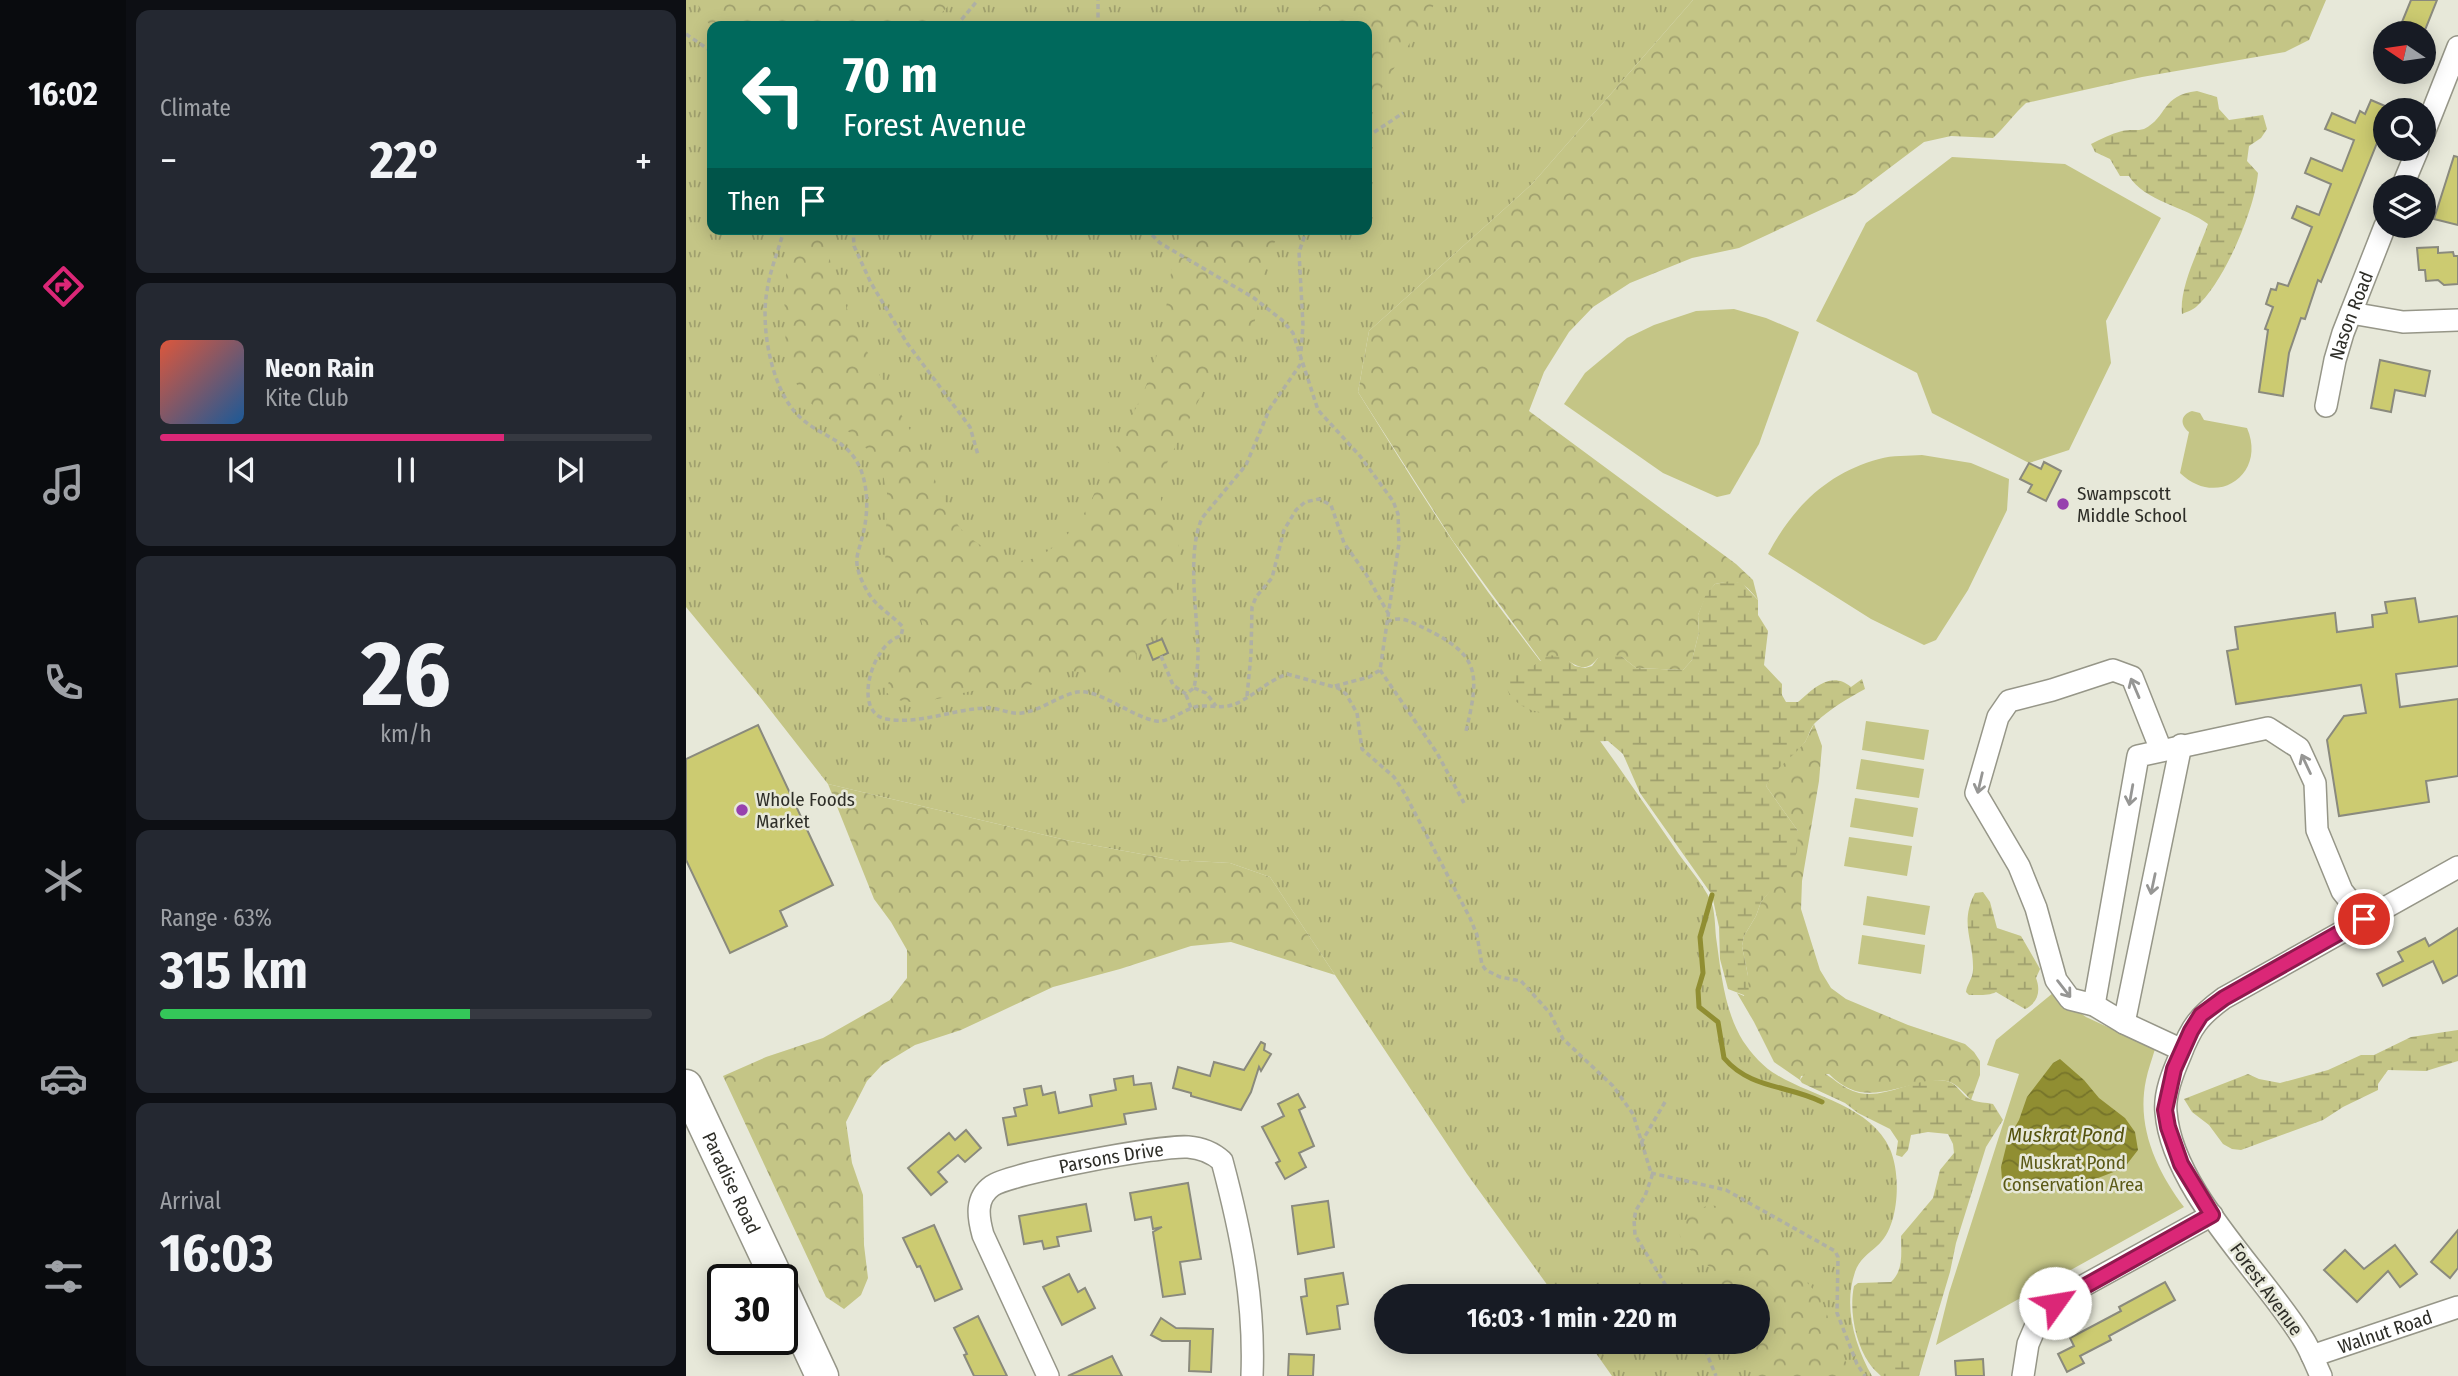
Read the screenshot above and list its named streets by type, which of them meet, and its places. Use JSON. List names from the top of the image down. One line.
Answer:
{"streets":{"highway":["Paradise Road"],"street":["Nason Road","Parsons Drive","Forest Avenue","Walnut Road"]},"crossings":[["Forest Avenue","Walnut Road"]],"water":["Muskrat Pond"],"parks":["Muskrat Pond Conservation Area"],"places":["Swampscott Middle School","Whole Foods Market"],"north":"left","page":{"tabs":"16:02","tile":["Climate",["26","km/h"],["Range · 63%","315 km"],["Arrival","16:03"]],"turn":["70 m","Forest Avenue"],"heat":["−","22°","+"],"then":"Then","song":["Neon Rain","Kite Club"],"limit":"30","trip":"16:03 · 1 min · 220 m"}}
